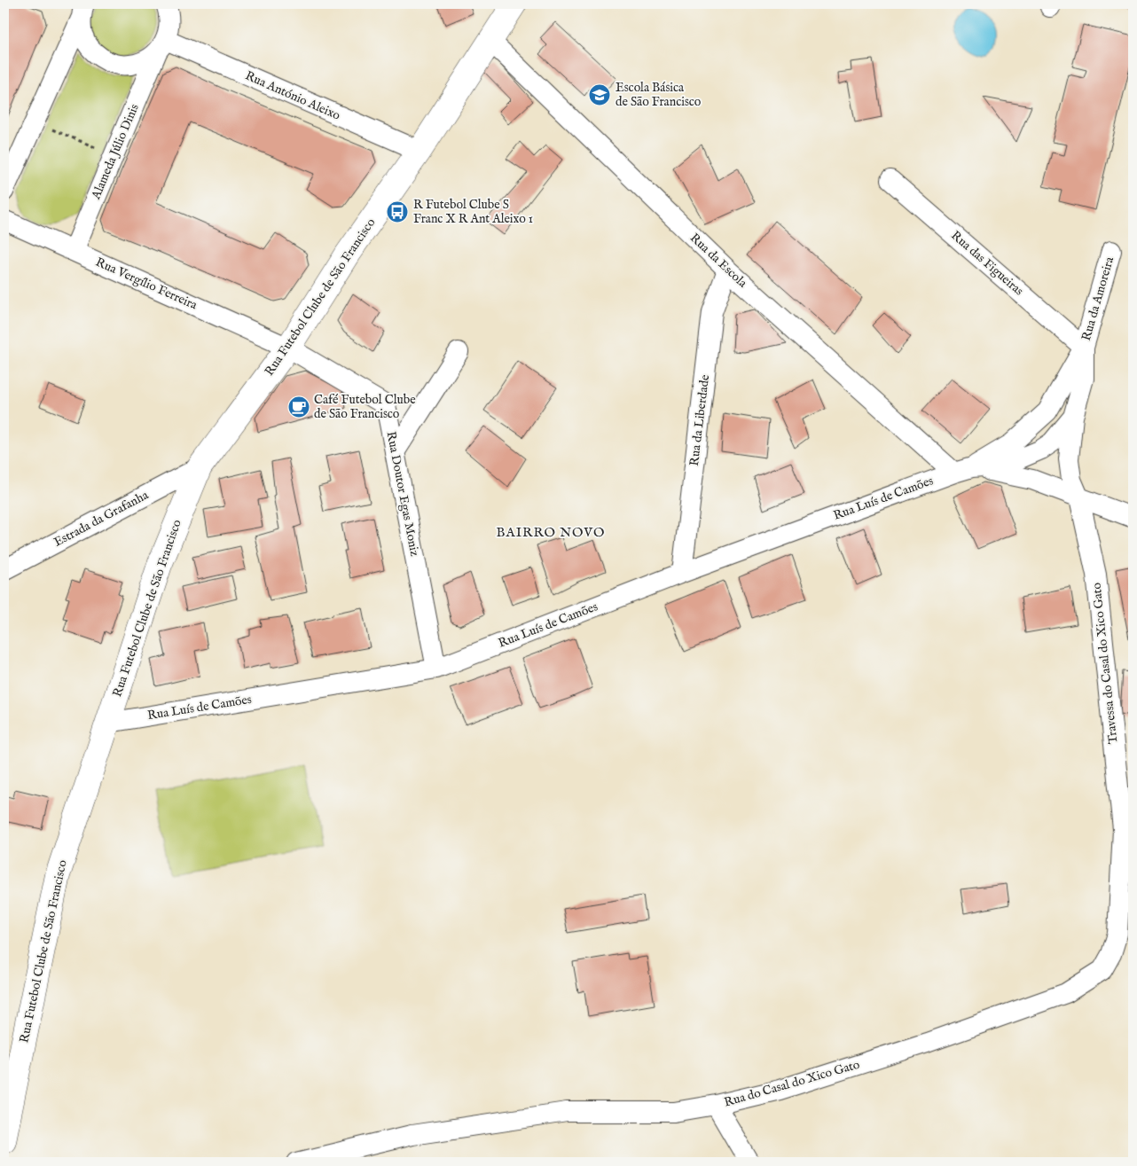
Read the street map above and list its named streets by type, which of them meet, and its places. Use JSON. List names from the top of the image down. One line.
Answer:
{"streets":{"street":["Rua António Aleixo","Alameda Júlio Dinis","Rua da Escola","Rua das Figueiras","Rua Vergílio Ferreira","Rua Futebol Clube de São Francisco","Rua da Amoreira","Rua da Liberdade","Rua Doutor Egas Moniz","Rua Luís de Camões","Estrada da Grafanha","Travessa do Casal do Xico Gato","Rua do Casal do Xico Gato"]},"crossings":[["Rua António Aleixo","Alameda Júlio Dinis"],["Rua António Aleixo","Rua Futebol Clube de São Francisco"],["Alameda Júlio Dinis","Rua Vergílio Ferreira"],["Rua da Escola","Rua Futebol Clube de São Francisco"],["Rua da Escola","Rua da Liberdade"],["Rua da Escola","Rua Luís de Camões"],["Rua das Figueiras","Rua da Amoreira"],["Rua Vergílio Ferreira","Rua Futebol Clube de São Francisco"],["Rua Vergílio Ferreira","Rua Doutor Egas Moniz"],["Rua Futebol Clube de São Francisco","Rua Doutor Egas Moniz"],["Rua Futebol Clube de São Francisco","Rua Luís de Camões"],["Rua Futebol Clube de São Francisco","Estrada da Grafanha"],["Rua da Liberdade","Rua Luís de Camões"],["Rua Doutor Egas Moniz","Rua Luís de Camões"],["Travessa do Casal do Xico Gato","Rua do Casal do Xico Gato"]],"districts":["BAIRRO NOVO"],"places":{"school or university":["Escola Básica de São Francisco"],"bus stop":["R Futebol Clube S Franc X R Ant Aleixo 1"],"cafe":["Café Futebol Clube de São Francisco"]}}
